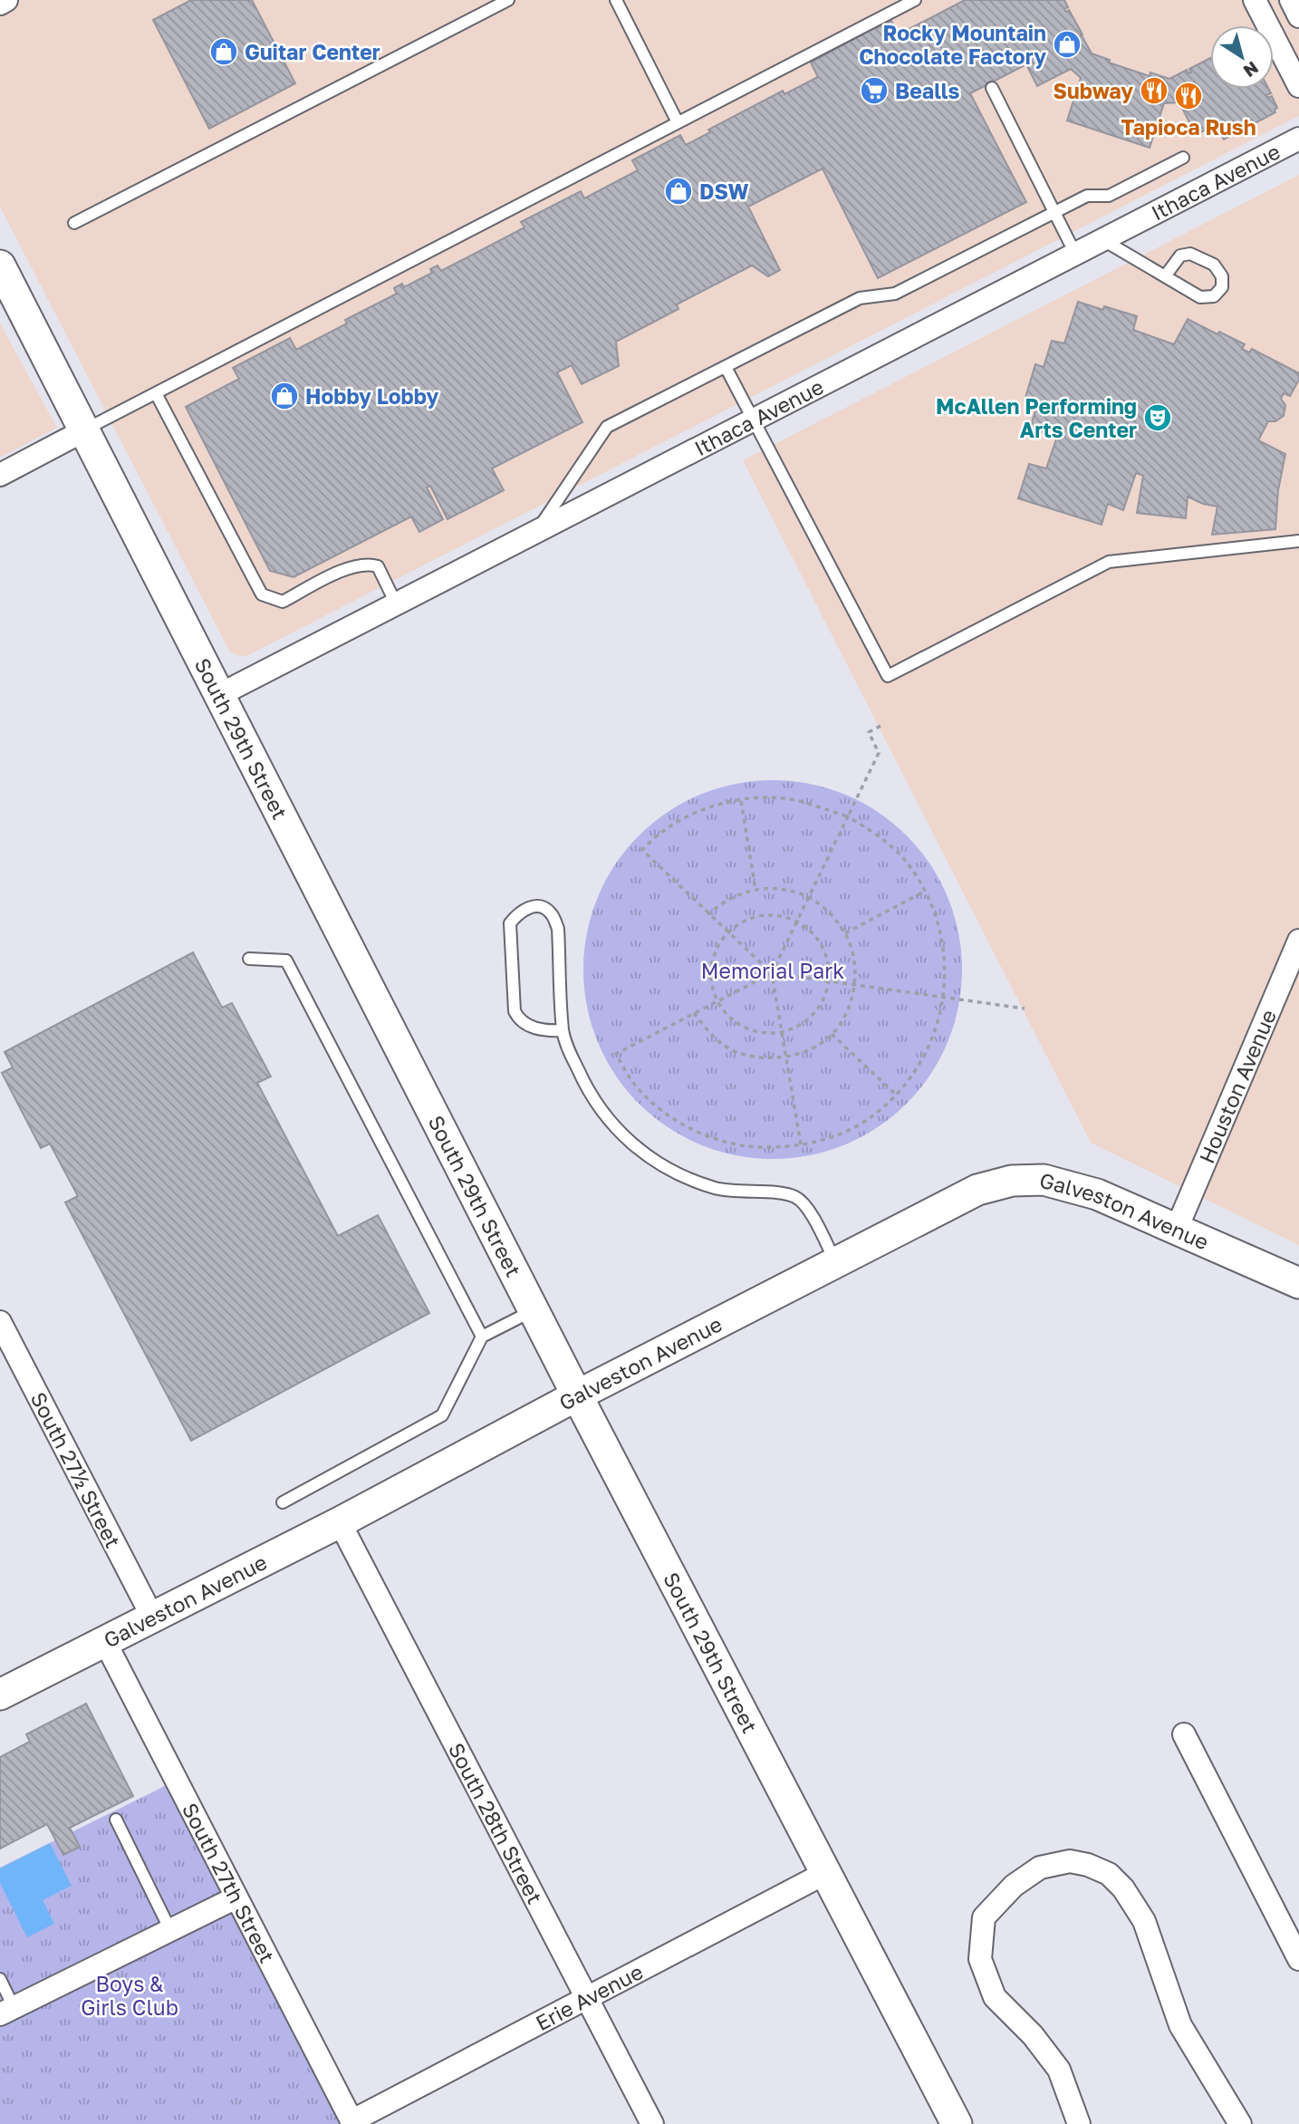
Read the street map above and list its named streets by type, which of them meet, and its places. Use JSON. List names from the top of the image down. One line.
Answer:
{"streets":{"street":["Ithaca Avenue","South 29th Street","Houston Avenue","Galveston Avenue","South 27½ Street","South 28th Street","South 27th Street","Erie Avenue"]},"crossings":[["Ithaca Avenue","South 29th Street"],["South 29th Street","Galveston Avenue"],["South 29th Street","Erie Avenue"],["Houston Avenue","Galveston Avenue"],["Galveston Avenue","South 27½ Street"],["Galveston Avenue","South 28th Street"],["Galveston Avenue","South 27th Street"],["South 28th Street","Erie Avenue"],["South 27th Street","Erie Avenue"]],"parks":["Memorial Park","Boys & Girls Club"],"places":{"shop":["Rocky Mountain Chocolate Factory","Guitar Center","DSW","Hobby Lobby"],"supermarket":["Bealls"],"restaurant":["Subway","Tapioca Rush"],"theatre":["McAllen Performing Arts Center"]},"north":"bottom right"}
